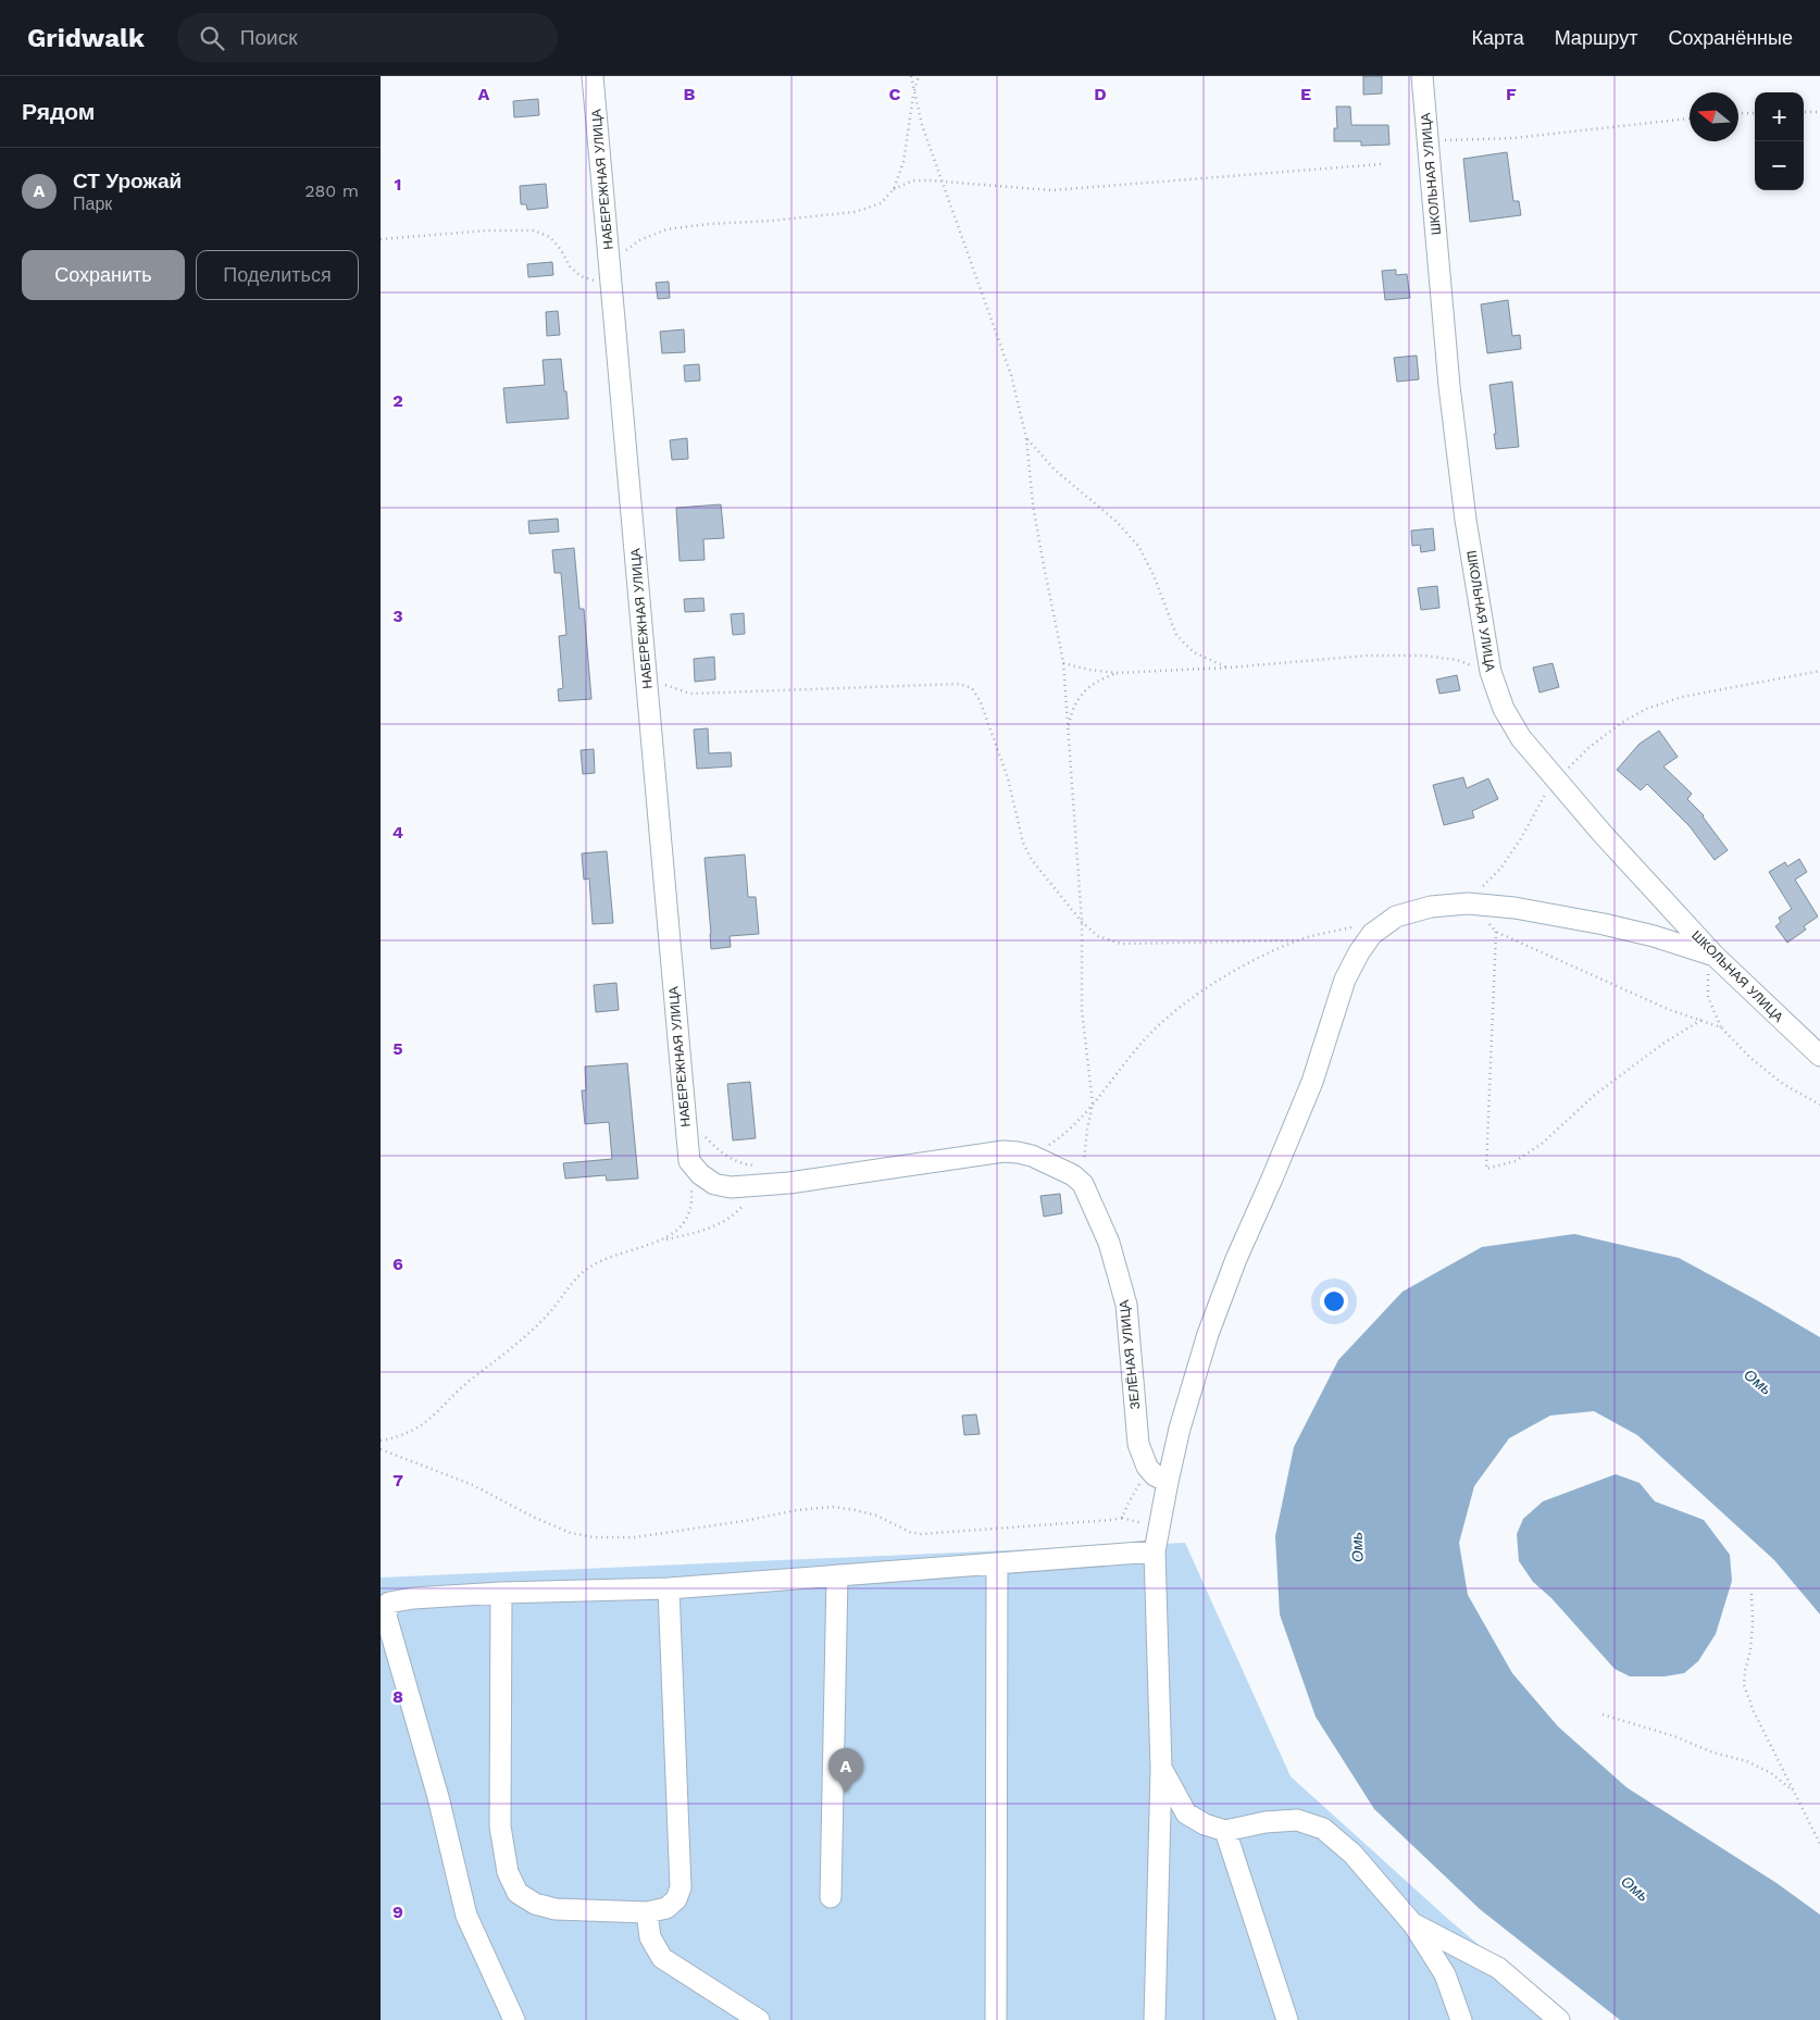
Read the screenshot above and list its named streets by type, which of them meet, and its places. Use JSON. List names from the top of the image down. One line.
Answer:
{"streets":{"street":["ШКОЛЬНАЯ УЛИЦА","НАБЕРЕЖНАЯ УЛИЦА","ЗЕЛЁНАЯ УЛИЦА"]},"water":["Омь"],"north":"left","page":{"header":"Gridwalk","search":"Поиск","nav":["Карта","Маршрут","Сохранённые"],"heading":"Рядом","map_buttons":["+","−"],"list":[{"mark":"A","name":"СТ Урожай","note":"Парк","value":"280 m"}],"buttons":["Сохранить","Поделиться"],"pins":"A"},"grid":{"columns":["A","B","C","D","E","F"],"rows":["1","2","3","4","5","6","7","8","9"]}}
